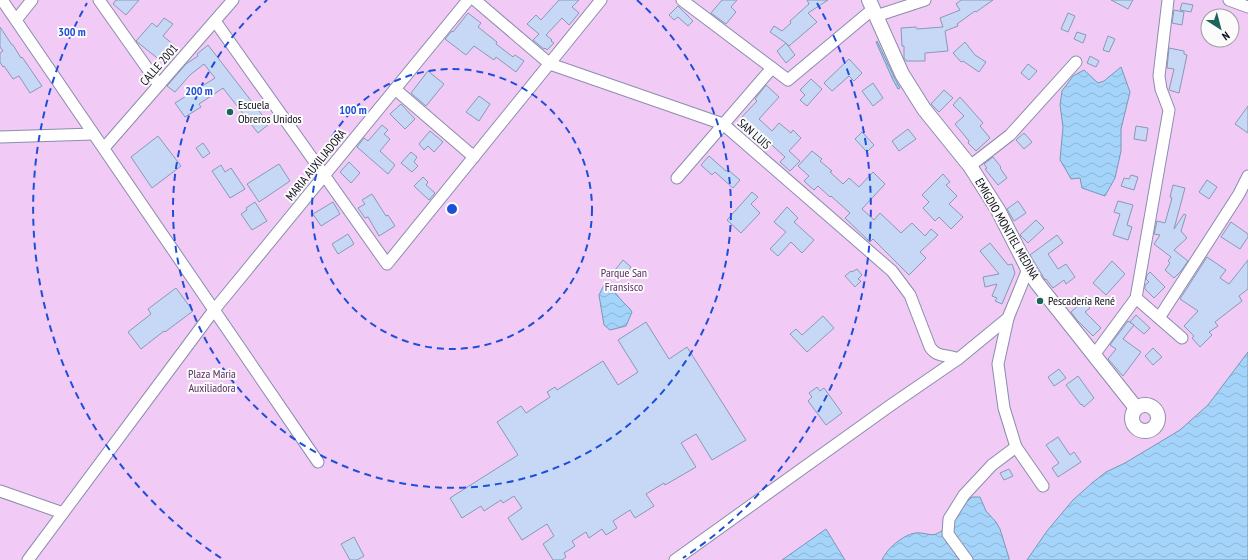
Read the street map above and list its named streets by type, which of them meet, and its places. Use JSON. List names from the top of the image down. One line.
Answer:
{"streets":{"main road":["EMIGDIO MONTIEL MEDINA"],"street":["CALLE 2001","SAN LUIS","MARIA AUXILIADORA"]},"parks":["Parque San Fransisco","Plaza Maria Auxiliadora"],"places":["Escuela Obreros Unidos","Pescadería René"],"north":"bottom right","rings":["300 m","200 m","100 m"]}
